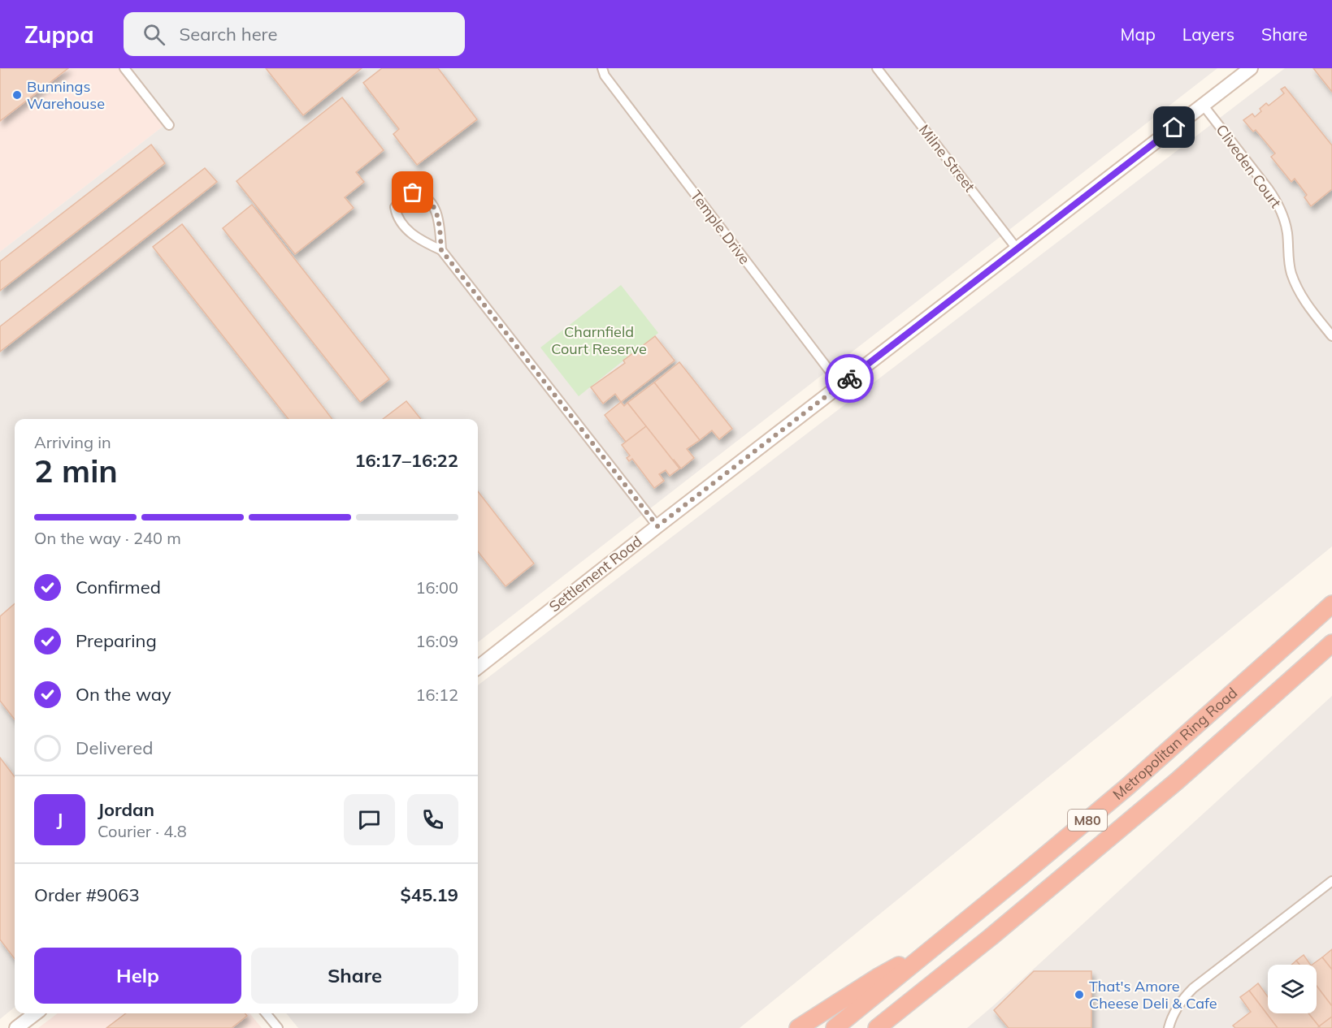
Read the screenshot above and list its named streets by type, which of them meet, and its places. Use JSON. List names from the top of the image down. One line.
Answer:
{"streets":{"highway":["Metropolitan Ring Road","M80"],"main road":["Settlement Road"],"street":["Milne Street","Cliveden Court","Temple Drive"]},"crossings":[["Milne Street","Settlement Road"],["Cliveden Court","Settlement Road"],["Temple Drive","Settlement Road"]],"parks":["Charnfield Court Reserve"],"places":["Bunnings Warehouse","That's Amore Cheese Deli & Cafe"],"page":{"header":"Zuppa","search":"Search here","nav":["Map","Layers","Share"],"heading":["2 min","Arriving in","16:17–16:22"],"panel":["Jordan","Courier · 4.8","Order #9063","$45.19"],"bar":"On the way · 240 m","list":[["Confirmed","16:00"],["Preparing","16:09"],["On the way","16:12"],"Delivered"],"round":"J","buttons":["Help","Share"]}}
